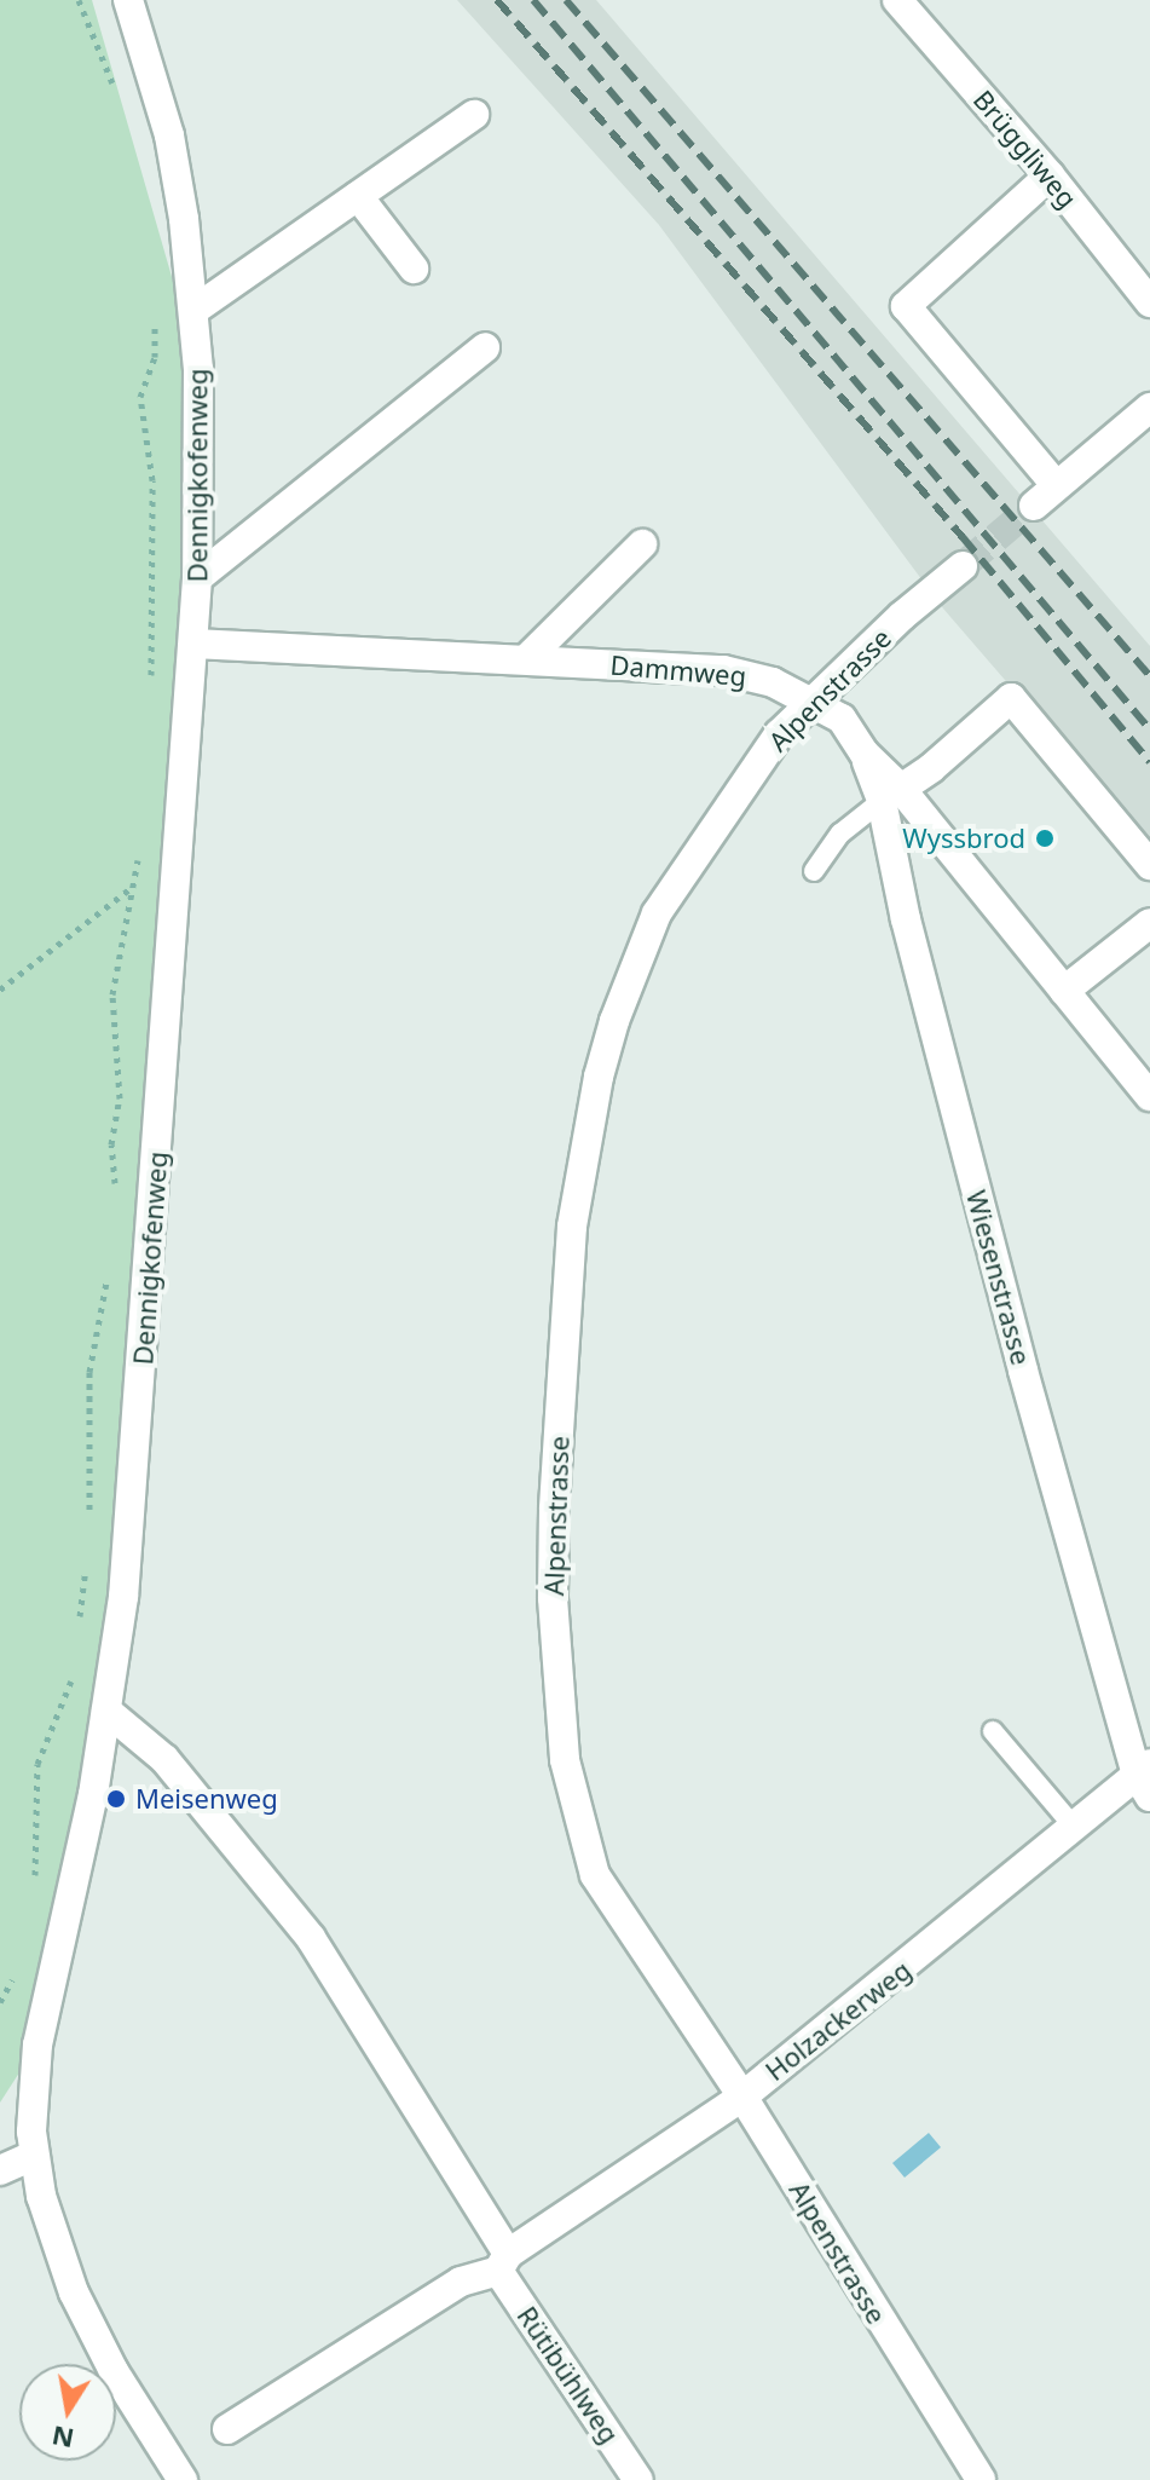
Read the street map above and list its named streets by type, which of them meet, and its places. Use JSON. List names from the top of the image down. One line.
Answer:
{"streets":{"street":["Brüggliweg","Dennigkofenweg","Dammweg","Alpenstrasse","Wiesenstrasse","Holzackerweg","Rütibühlweg"]},"crossings":[["Dennigkofenweg","Dammweg"],["Dammweg","Alpenstrasse"],["Dammweg","Wiesenstrasse"],["Alpenstrasse","Holzackerweg"],["Wiesenstrasse","Holzackerweg"],["Holzackerweg","Rütibühlweg"]],"places":["Wyssbrod","Meisenweg"],"north":"bottom"}
